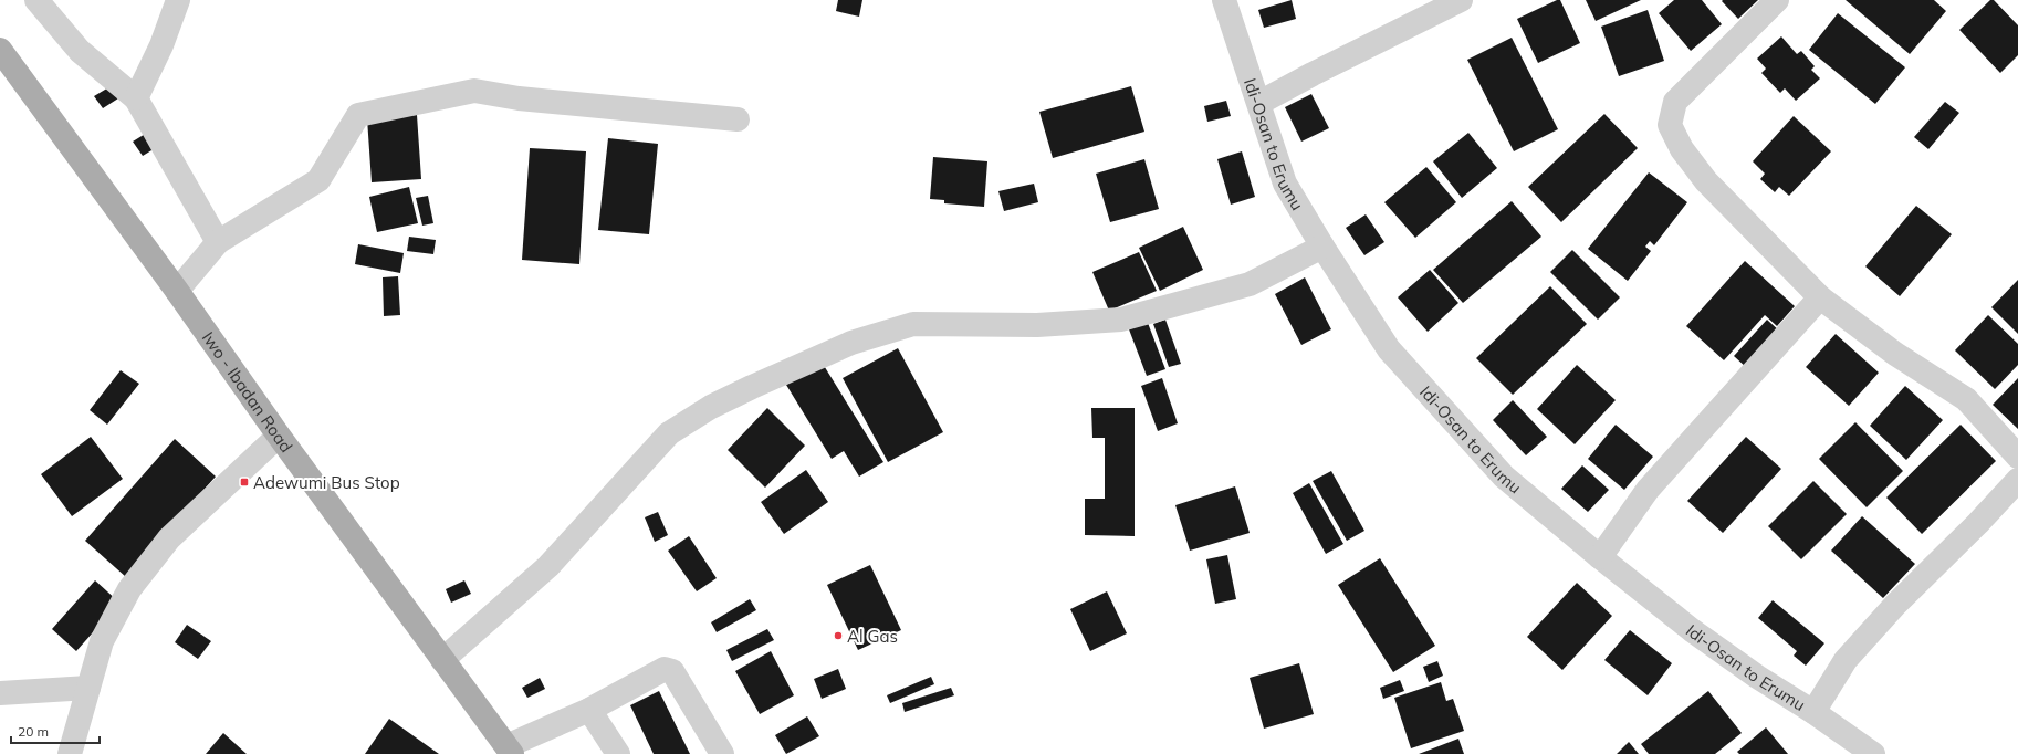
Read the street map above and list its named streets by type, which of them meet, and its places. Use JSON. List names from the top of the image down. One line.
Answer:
{"streets":{"main road":["Iwo - Ibadan Road"],"street":["Idi-Osan to Erumu"]},"places":{"transit":["Adewumi Bus Stop"],"other":["Al Gas"]},"scale_bar":"20 m"}
